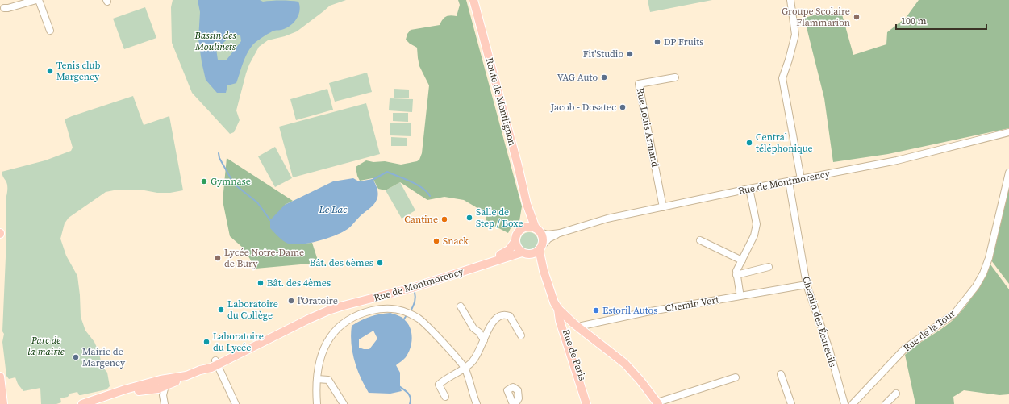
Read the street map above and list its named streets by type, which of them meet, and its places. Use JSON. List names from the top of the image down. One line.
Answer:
{"streets":{"main road":["Route de Montlignon","Rue de Montmorency","Rue de Paris"],"street":["Rue Louis Armand","Chemin Vert","Chemin des Écureuils","Rue de la Tour"]},"crossings":[["Route de Montlignon","Rue de Montmorency"],["Route de Montlignon","Rue de Paris"],["Rue Louis Armand","Rue de Montmorency"],["Rue de Montmorency","Chemin des Écureuils"],["Rue de Montmorency","Rue de Paris"],["Chemin Vert","Chemin des Écureuils"]],"water":["Le Lac"],"parks":["Bassin des Moulinets","Parc de la mairie"],"places":["Groupe Scolaire Flammarion","DP Fruits","Fit'Studio","Tenis club Margency","VAG Auto","Jacob - Dosatec","Central téléphonique","Gymnase","Salle de Step / Boxe","Cantine","Snack","Lycée Notre-Dame de Bury","Bât. des 6èmes","Bât. des 4èmes","l'Oratoire","Laboratoire du Collège","Estoril Autos","Laboratoire du Lycée","Mairie de Margency"],"scale_bar":"100 m"}
